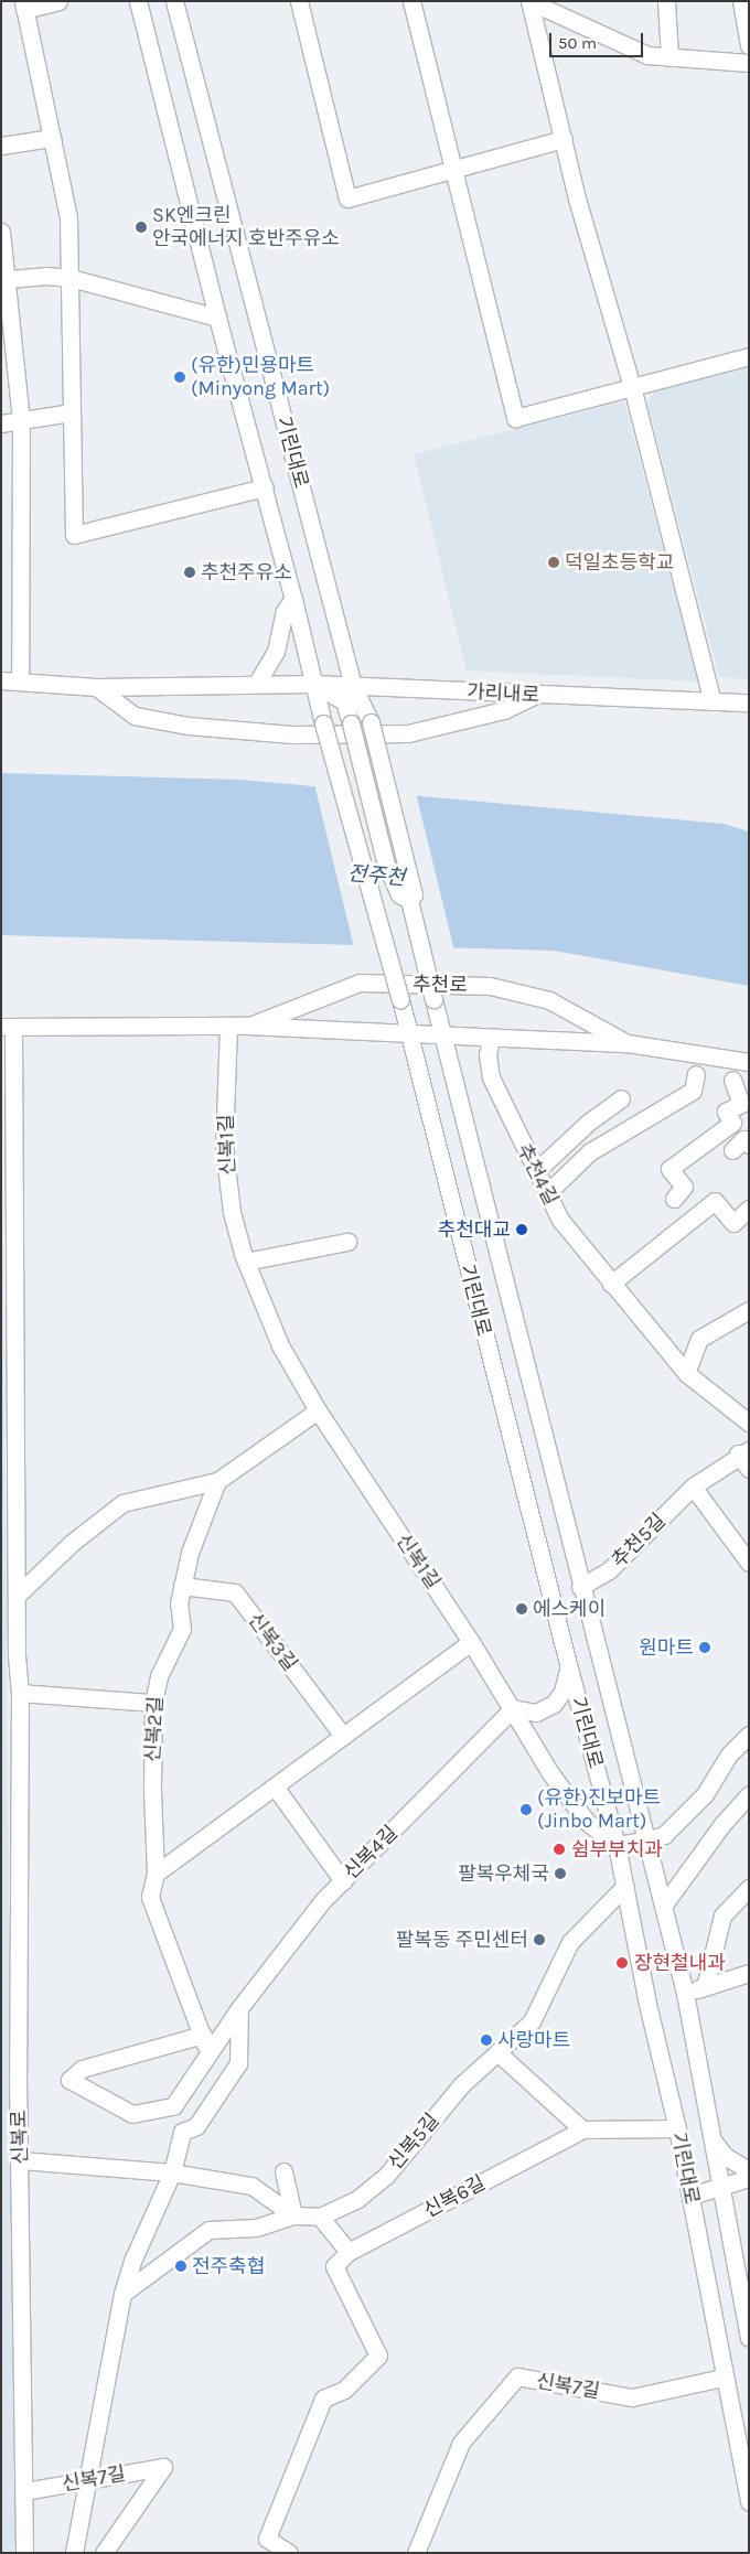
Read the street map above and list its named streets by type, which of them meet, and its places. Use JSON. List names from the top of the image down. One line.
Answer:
{"streets":{"street":["기린대로","가리내로","추천로","신복1길","추천4길","추천5길","신복3길","신복2길","신복4길","신복로","신복5길","신복6길","신복7길"]},"crossings":[["기린대로","가리내로"],["기린대로","추천로"],["기린대로","신복1길"],["기린대로","추천5길"],["기린대로","신복5길"],["기린대로","신복6길"],["기린대로","신복7길"],["추천로","신복1길"],["추천로","추천4길"],["추천로","신복로"],["신복1길","신복4길"],["신복3길","신복2길"],["신복2길","신복4길"],["신복로","신복7길"]],"water":["전주천"],"places":["SK엔크린 안국에너지 호반주유소","(유한)민용마트 (Minyong Mart)","덕일초등학교","추천주유소","추천대교","에스케이","원마트","(유한)진보마트 (Jinbo Mart)","쉼부부치과","팔복우체국","팔복동 주민센터","장현철내과","사랑마트","전주축협"],"scale_bar":"50 m"}
